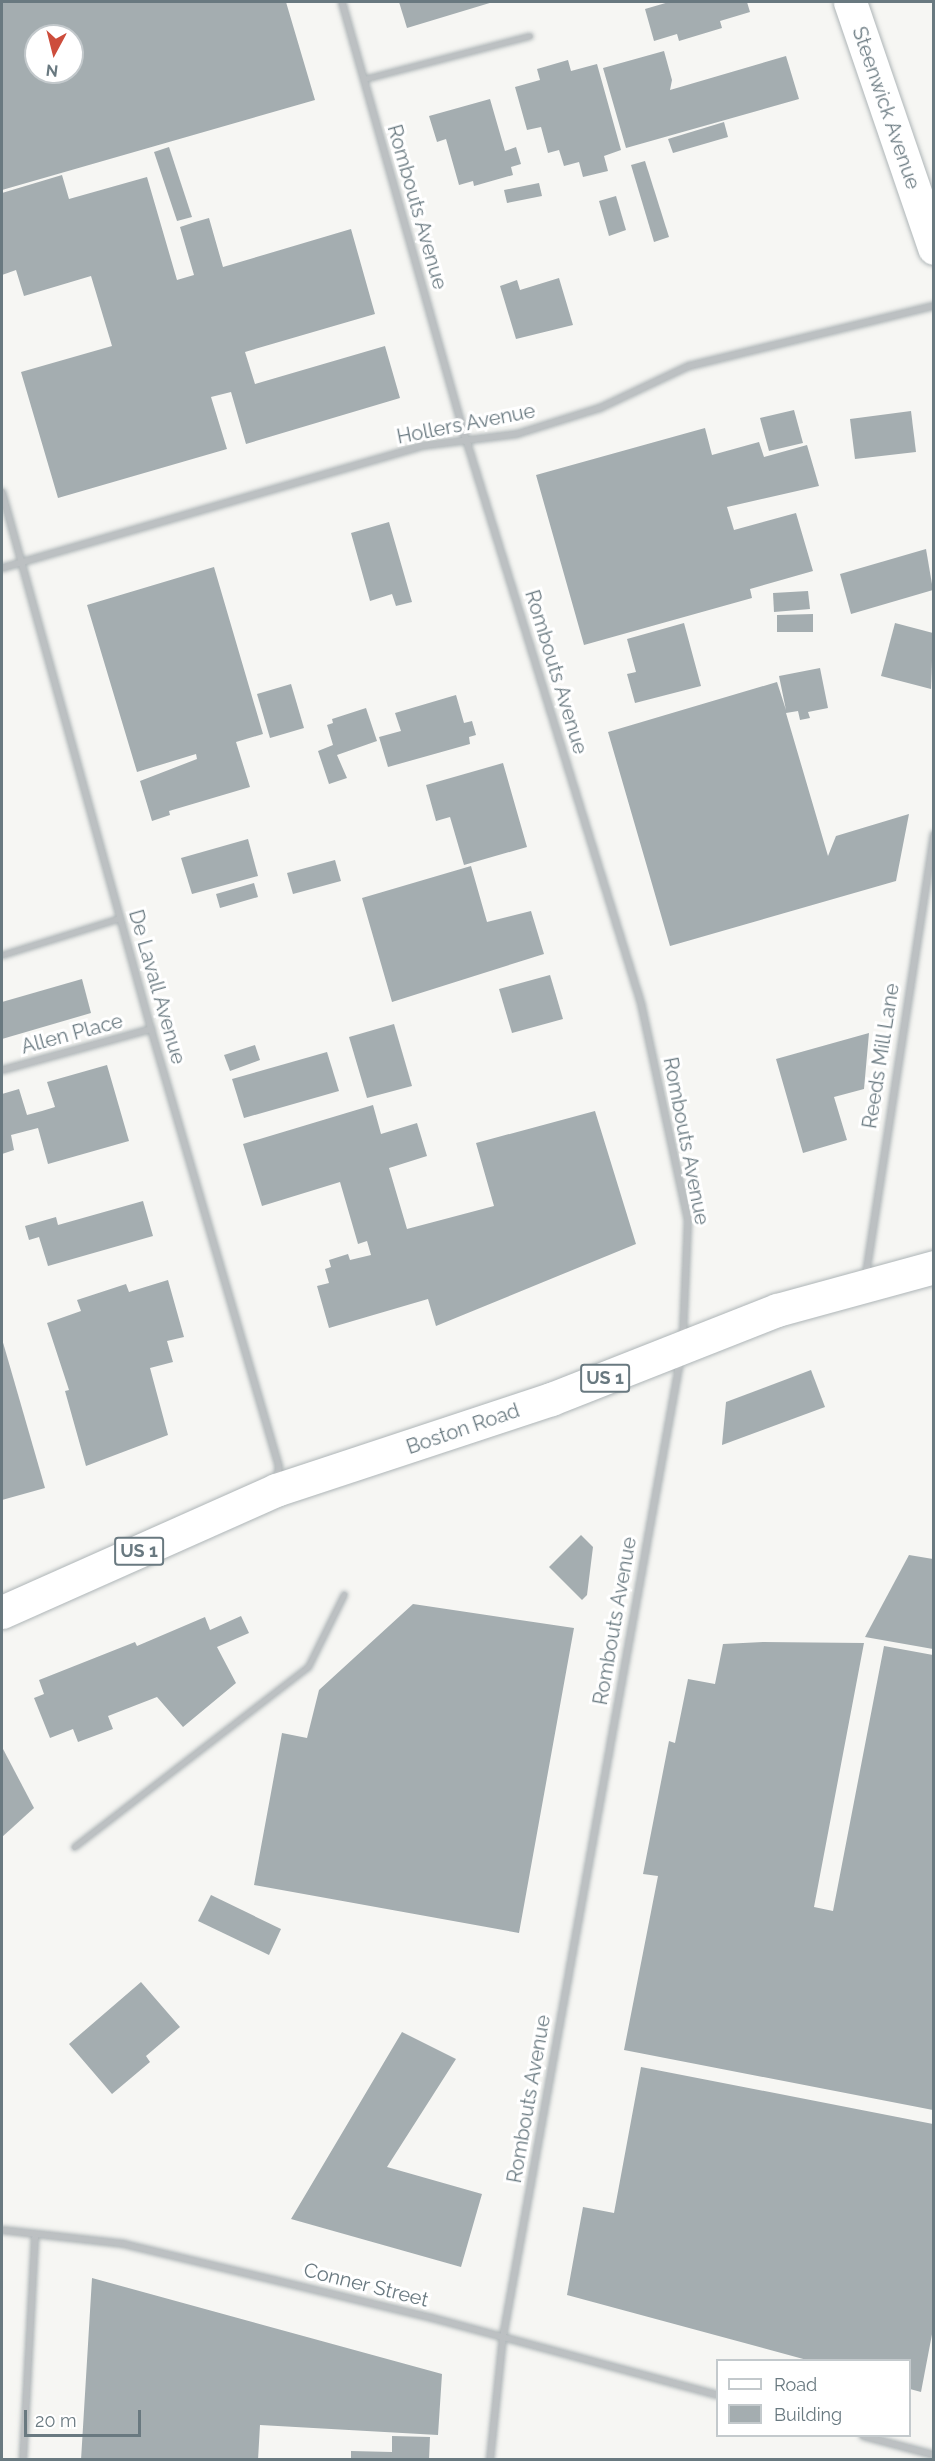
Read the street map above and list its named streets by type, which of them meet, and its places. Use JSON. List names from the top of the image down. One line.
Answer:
{"streets":{"main road":["Steenwick Avenue","US 1","Boston Road"],"street":["Rombouts Avenue","Hollers Avenue","De Lavall Avenue","Allen Place","Reeds Mill Lane","Conner Street"]},"crossings":[["Rombouts Avenue","Hollers Avenue"],["Rombouts Avenue","Boston Road"],["Rombouts Avenue","Conner Street"],["Hollers Avenue","De Lavall Avenue"],["De Lavall Avenue","Allen Place"],["De Lavall Avenue","Boston Road"],["Reeds Mill Lane","Boston Road"]],"legend":["Road","Building"],"scale_bar":"20 m","north":"bottom"}
